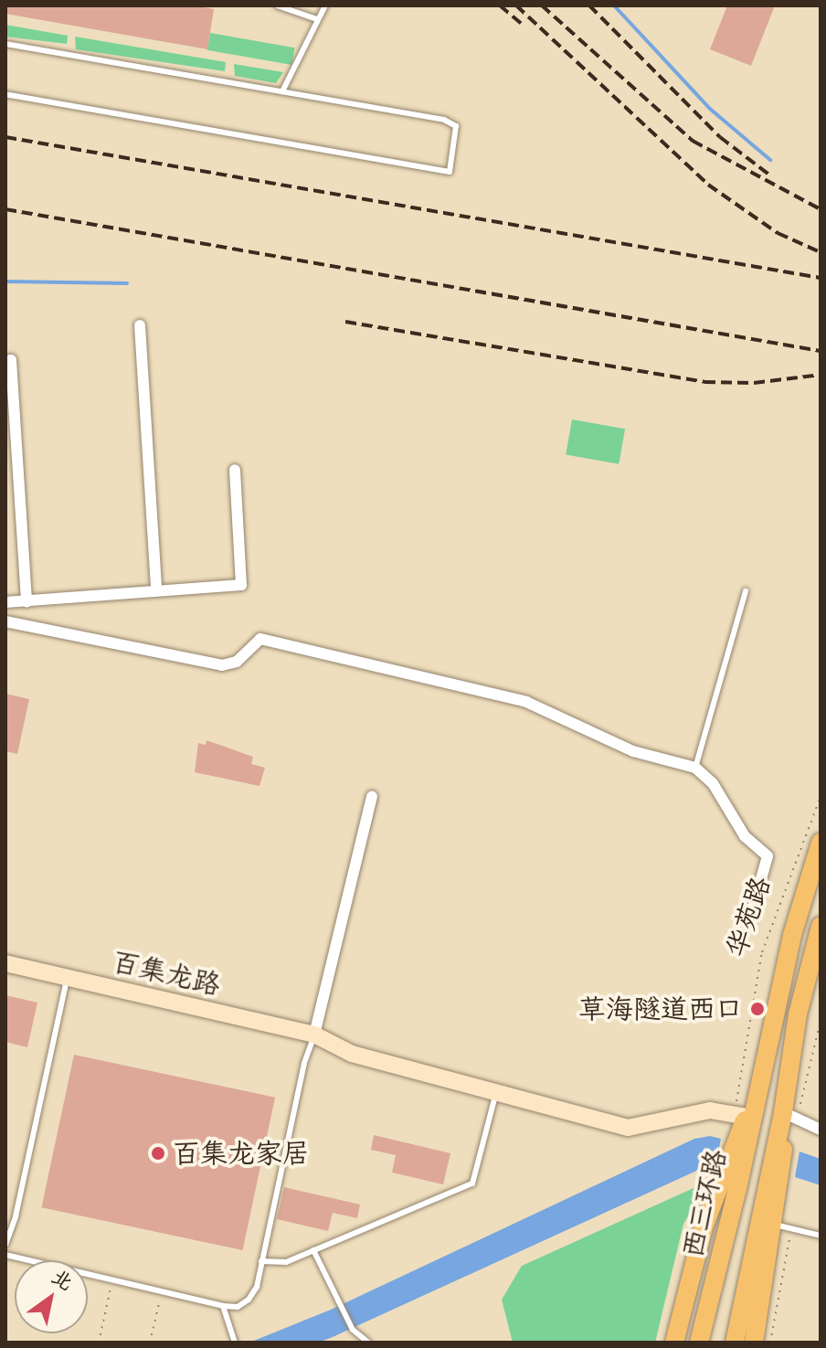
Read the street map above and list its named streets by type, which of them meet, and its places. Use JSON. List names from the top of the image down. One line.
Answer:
{"streets":{"main road":["华苑路","西三环路"],"street":["百集龙路"]},"crossings":[["华苑路","百集龙路"],["华苑路","西三环路"],["百集龙路","西三环路"]],"places":["草海隧道西口","百集龙家居"],"north":"top right"}
